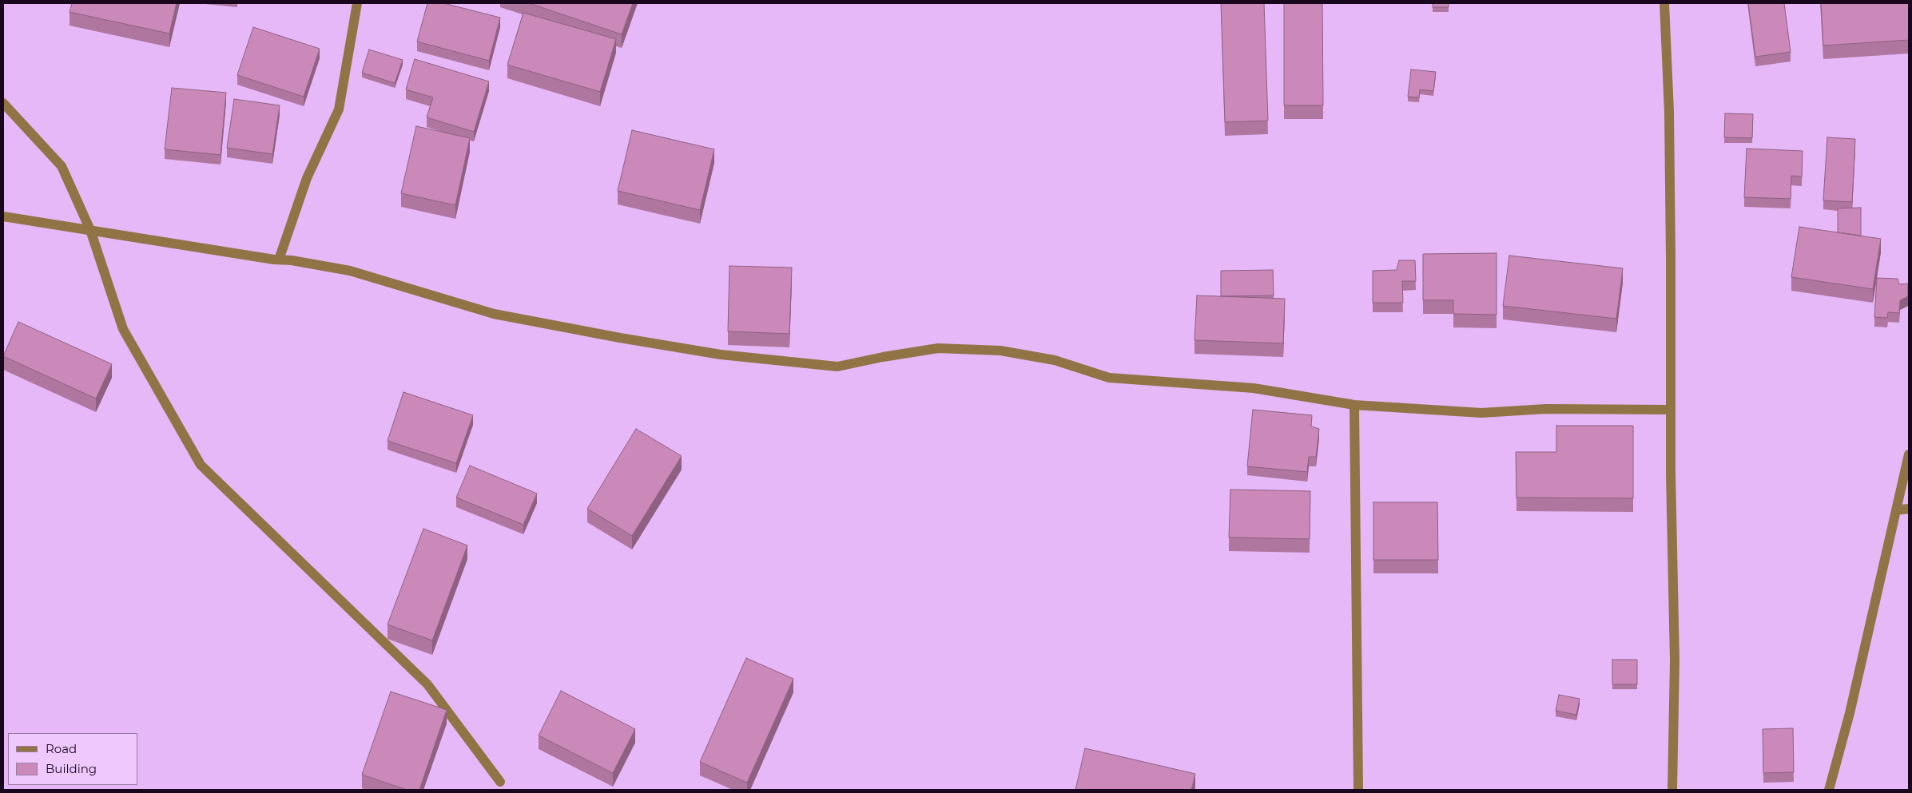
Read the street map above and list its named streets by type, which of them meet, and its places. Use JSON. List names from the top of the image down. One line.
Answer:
{"legend":["Road","Building"]}
